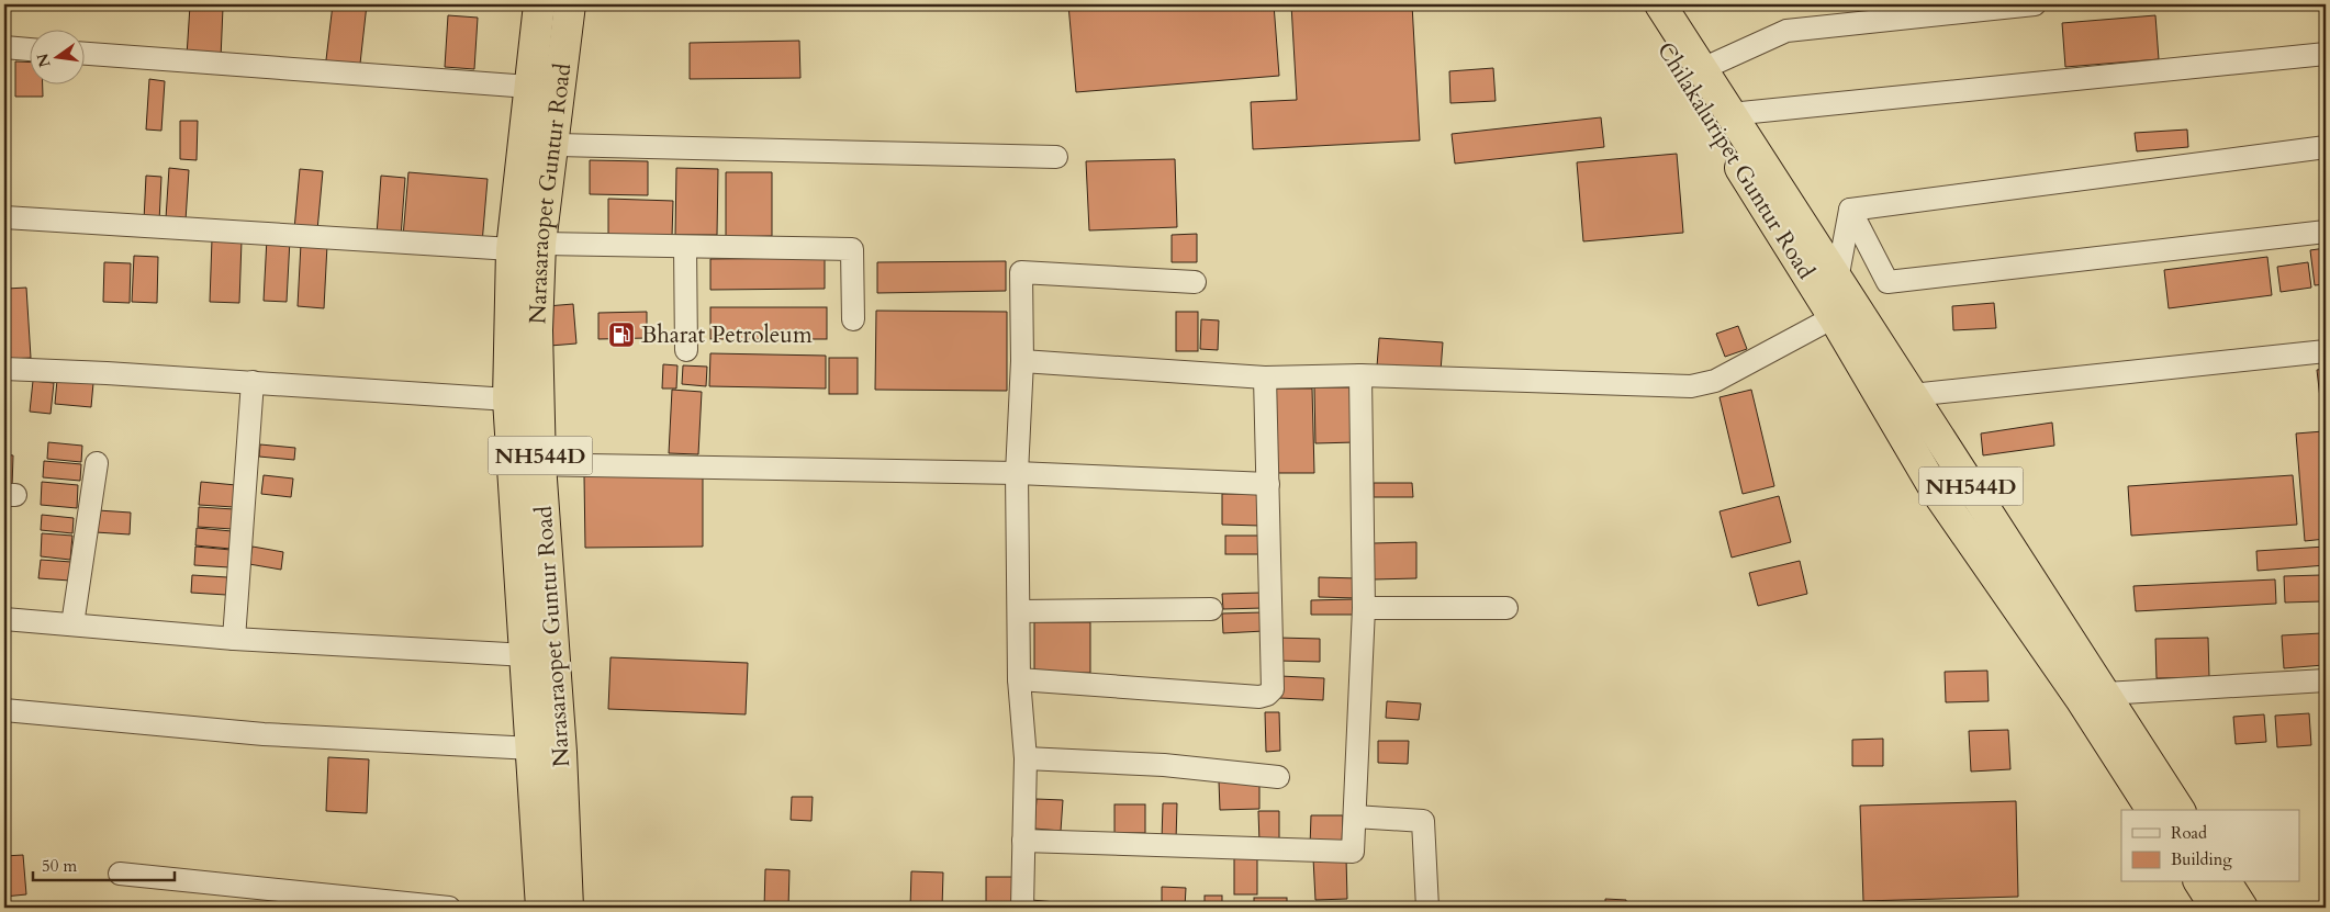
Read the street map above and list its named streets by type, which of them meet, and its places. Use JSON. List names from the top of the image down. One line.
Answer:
{"streets":{"highway":["Chilakaluripet Guntur Road","Narasaraopet Guntur Road","NH544D"]},"crossings":[["Chilakaluripet Guntur Road","NH544D"]],"places":{"fuel station":["Bharat Petroleum"]},"legend":["Road","Building"],"scale_bar":"50 m","north":"left"}
